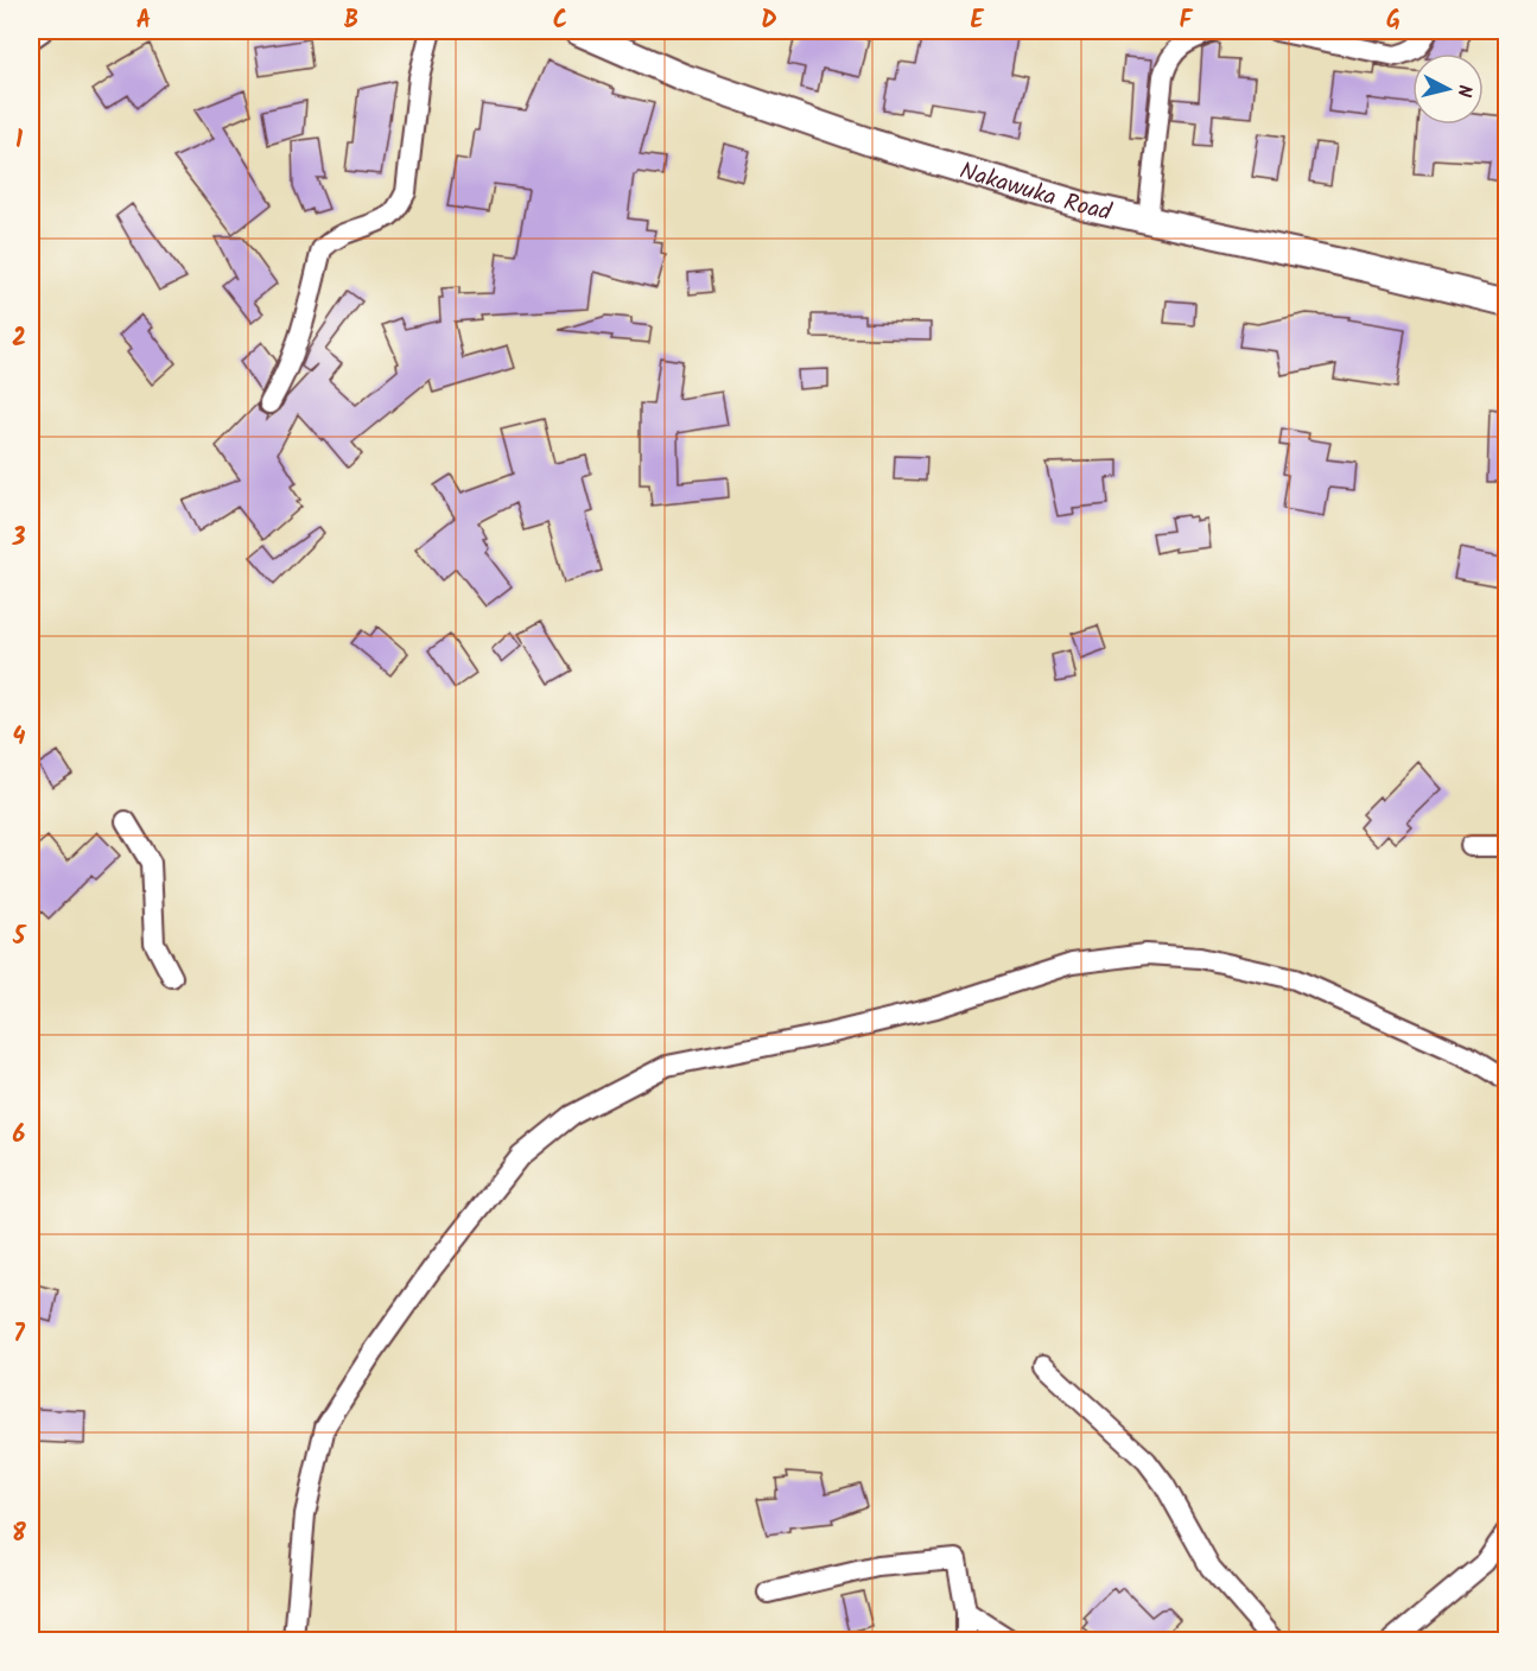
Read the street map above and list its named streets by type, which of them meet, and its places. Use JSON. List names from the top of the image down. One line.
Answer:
{"streets":{"main road":["Nakawuka Road"]},"north":"right","grid":{"columns":["A","B","C","D","E","F","G"],"rows":["1","2","3","4","5","6","7","8"]}}
